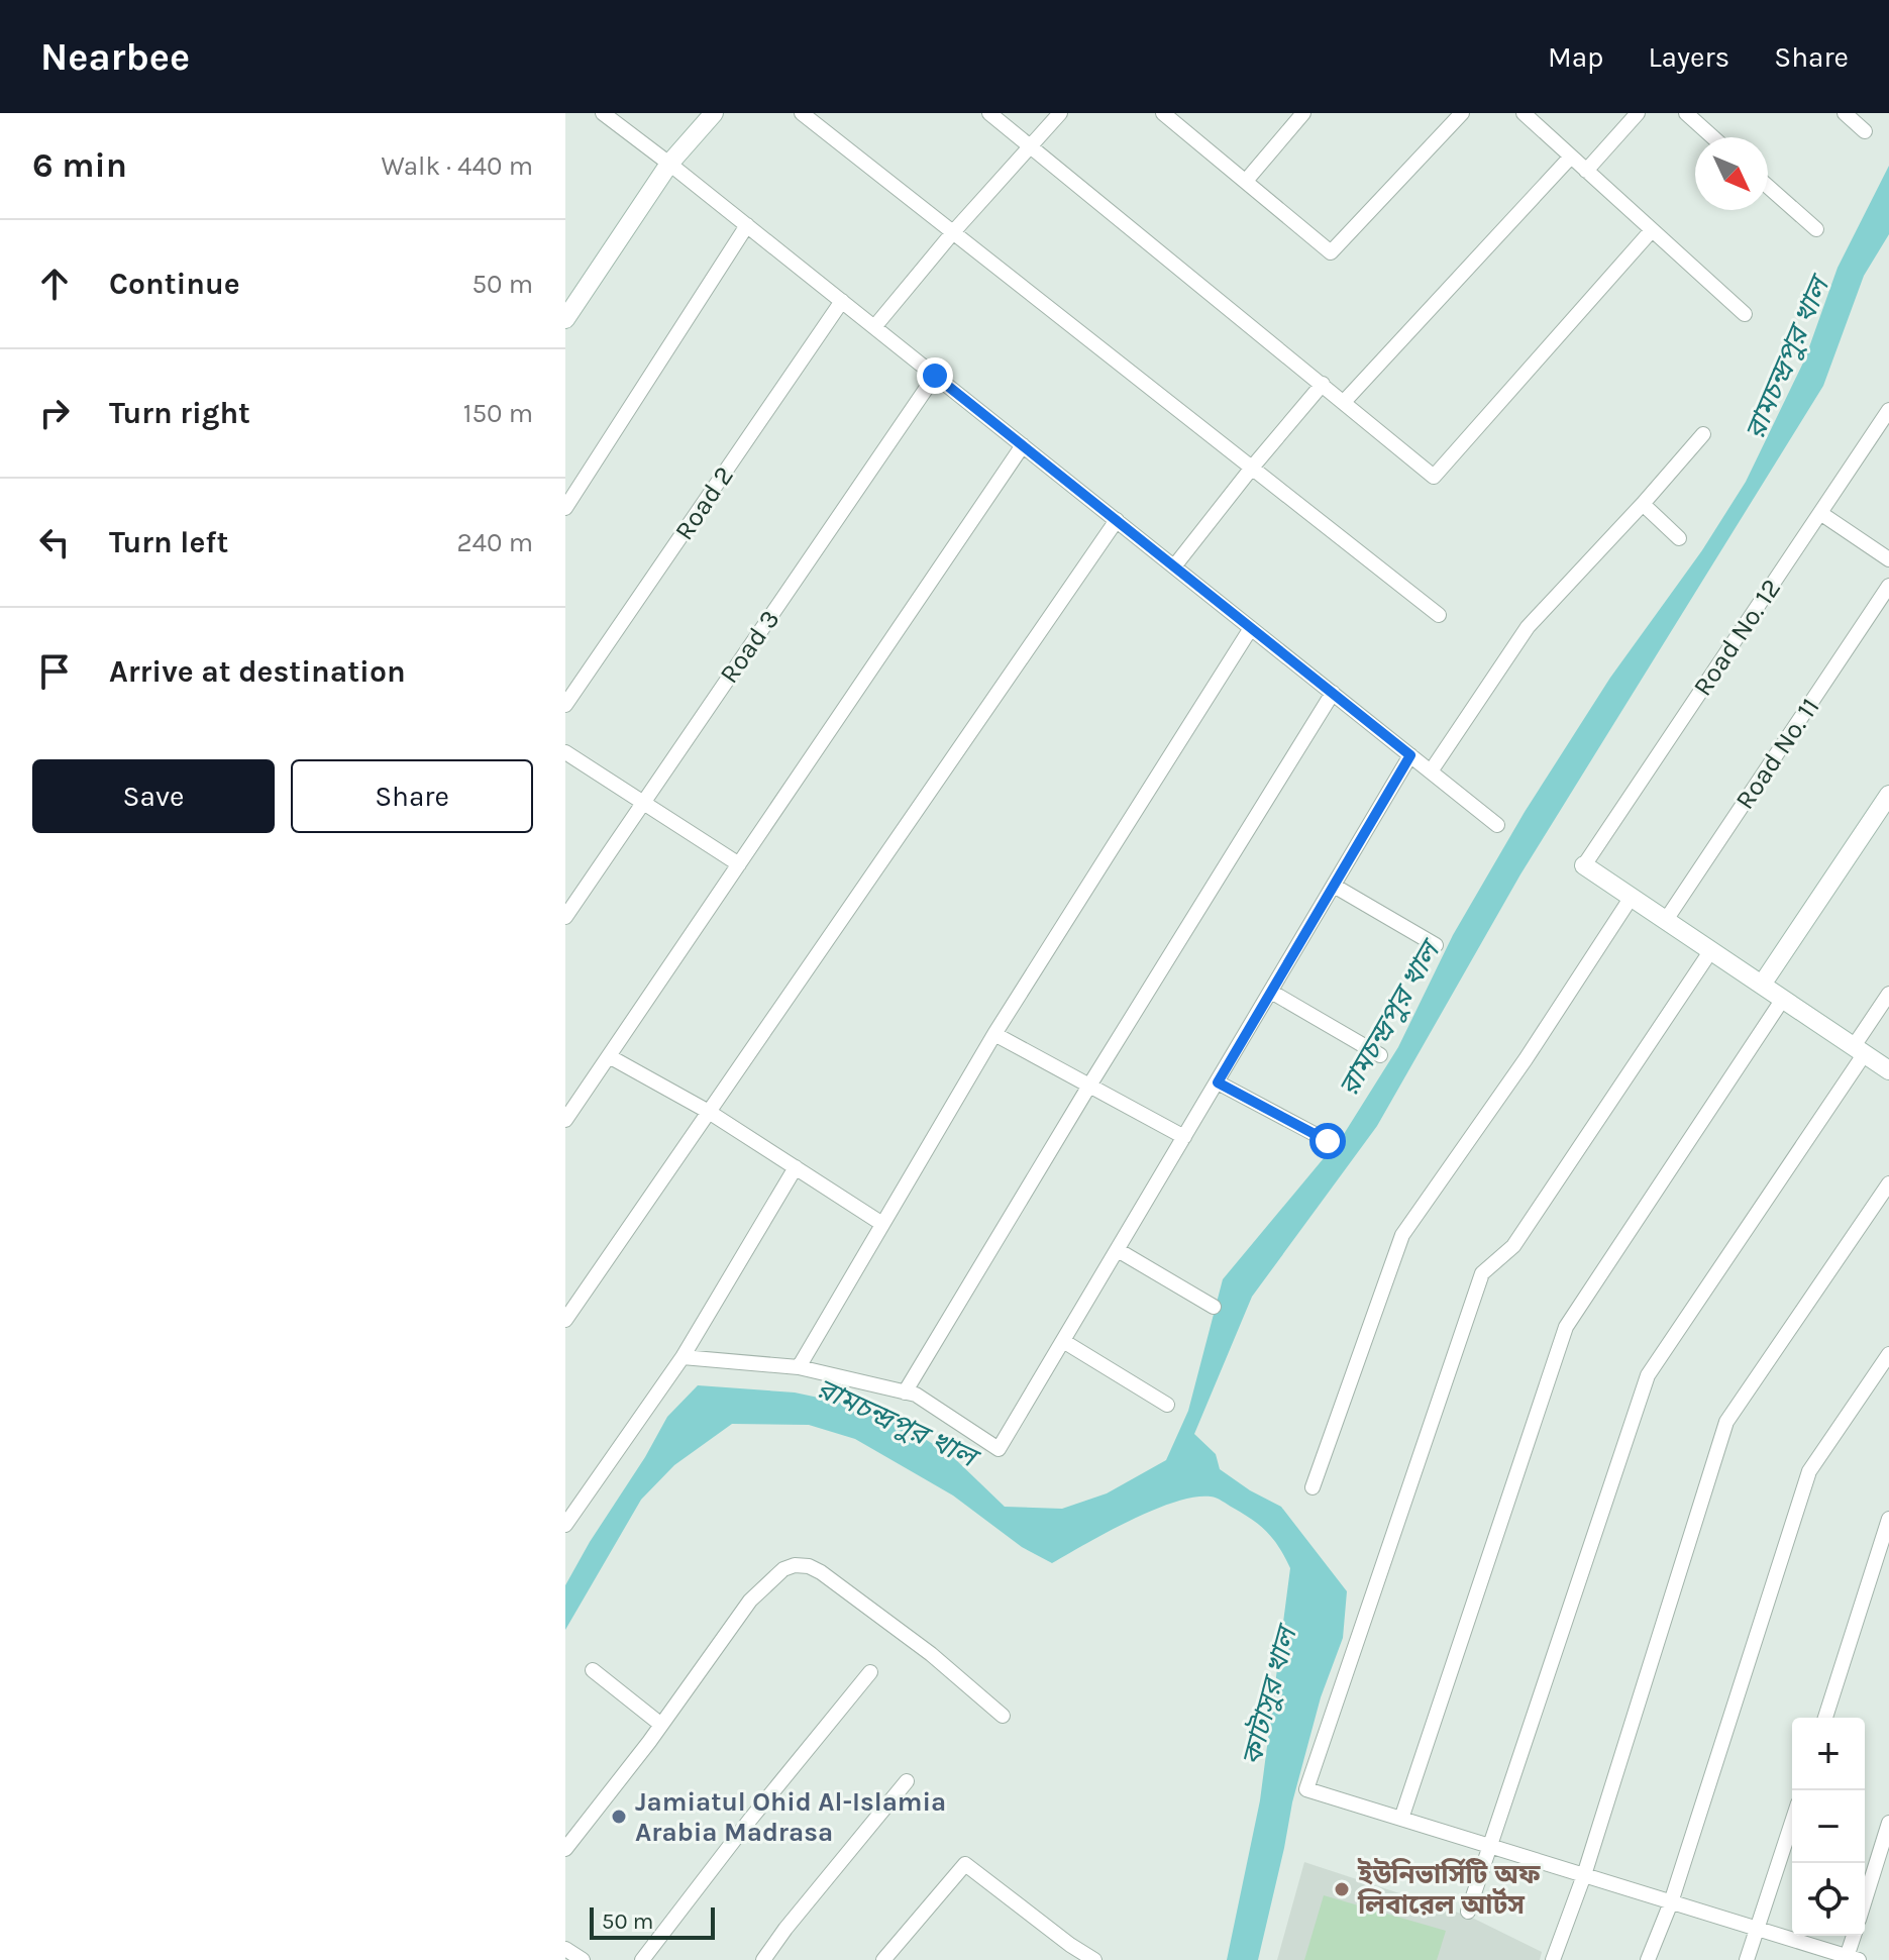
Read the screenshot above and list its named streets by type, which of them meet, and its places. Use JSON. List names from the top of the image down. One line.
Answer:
{"streets":{"street":["Road 2","Road No. 12","Road 3","Road No. 11"]},"water":["রামচন্দ্রপুর খাল","কাটাসুর খাল"],"places":["Jamiatul Ohid Al-Islamia Arabia Madrasa","ইউনিভার্সিটি অফ লিবারেল আর্টস"],"scale_bar":"50 m","north":"bottom right","page":{"header":"Nearbee","nav":["Map","Layers","Share"],"heading":["6 min","Walk · 440 m"],"list":[["Continue","50 m"],["Turn right","150 m"],["Turn left","240 m"],"Arrive at destination"],"buttons":["Save","Share"],"map_buttons":["+","−"],"scale":"50 m"}}
